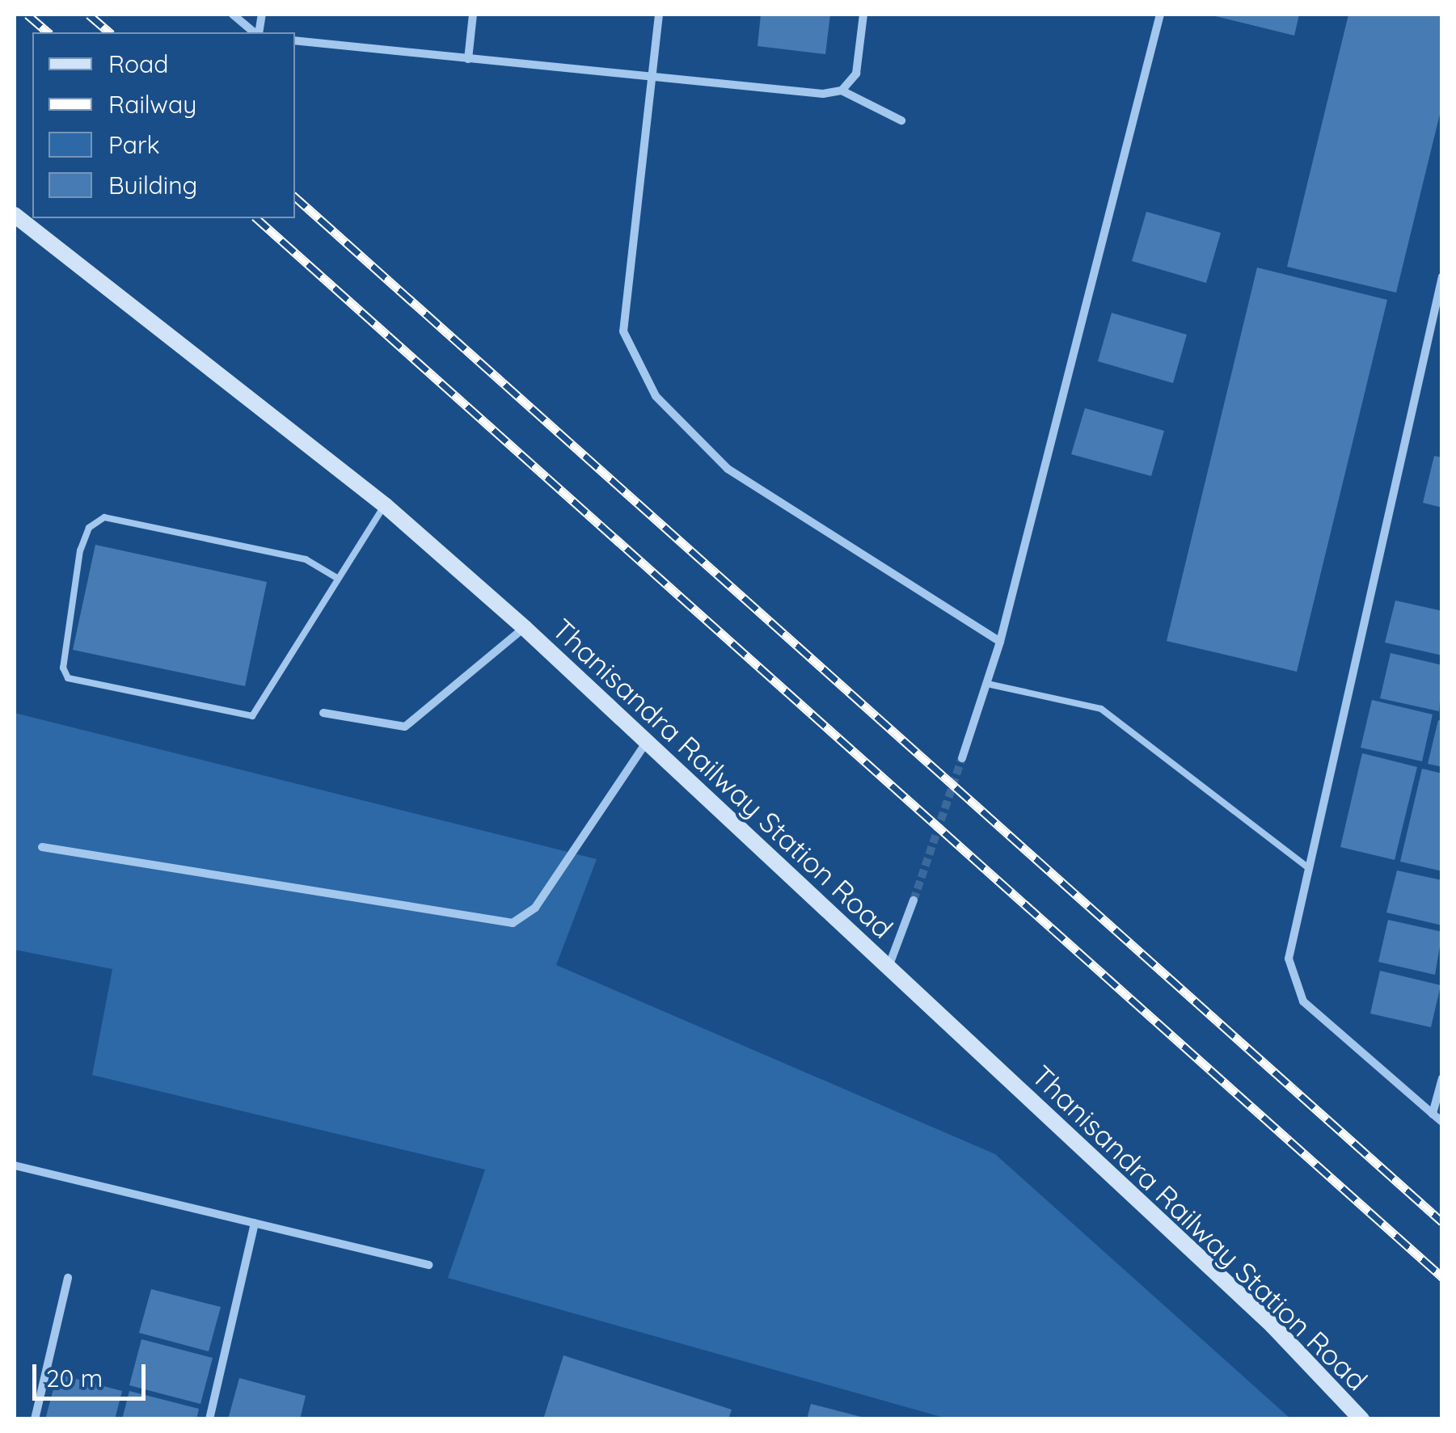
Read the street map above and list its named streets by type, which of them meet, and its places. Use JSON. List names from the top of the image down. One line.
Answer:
{"streets":{"street":["Thanisandra Railway Station Road"]},"legend":["Road","Railway","Park","Building"],"scale_bar":"20 m"}
